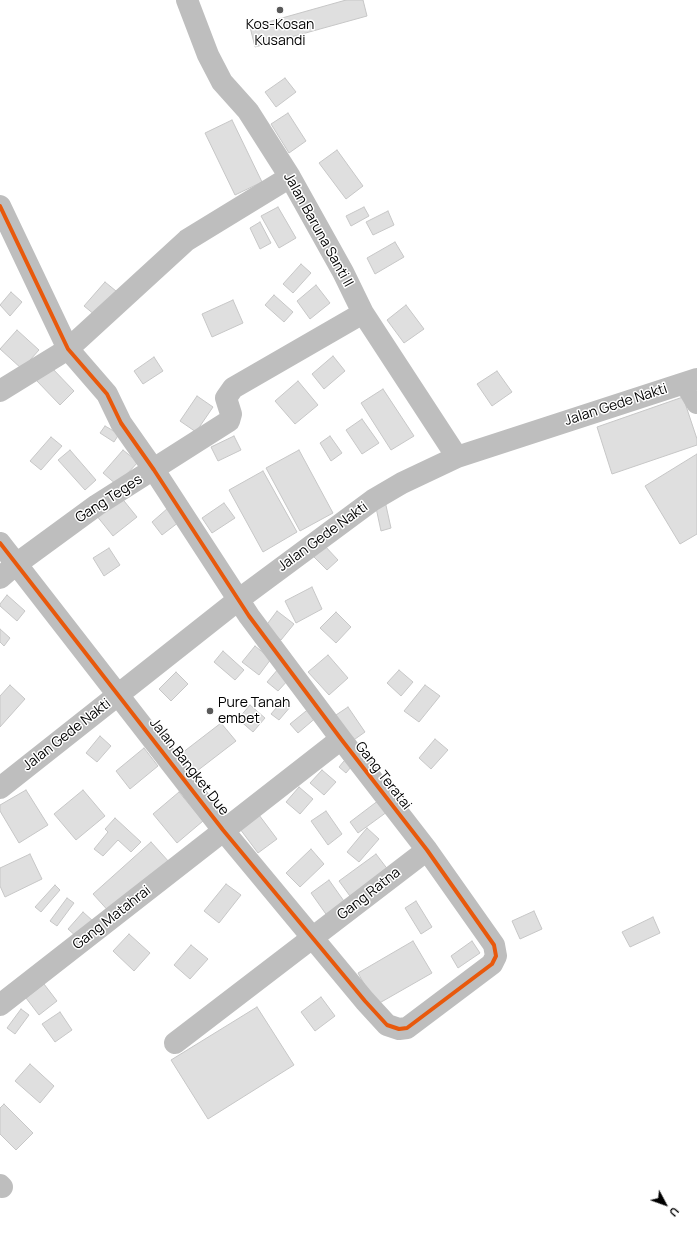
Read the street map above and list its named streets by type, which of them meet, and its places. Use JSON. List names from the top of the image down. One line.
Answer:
{"streets":{"street":["Jalan Baruna Santi II","Jalan Gede Nakti","Gang Teges","Jalan Bangket Due","Gang Teratai","Gang Ratna","Gang Matahrai"]},"crossings":[["Jalan Baruna Santi II","Jalan Gede Nakti"],["Jalan Baruna Santi II","Gang Teges"],["Jalan Gede Nakti","Jalan Bangket Due"],["Jalan Gede Nakti","Gang Teratai"],["Gang Teges","Jalan Bangket Due"],["Gang Teges","Gang Teratai"],["Jalan Bangket Due","Gang Teratai"],["Jalan Bangket Due","Gang Ratna"],["Jalan Bangket Due","Gang Matahrai"],["Gang Teratai","Gang Ratna"],["Gang Teratai","Gang Matahrai"]],"places":["Kos-Kosan Kusandi","Pure Tanah embet"],"north":"bottom right"}
